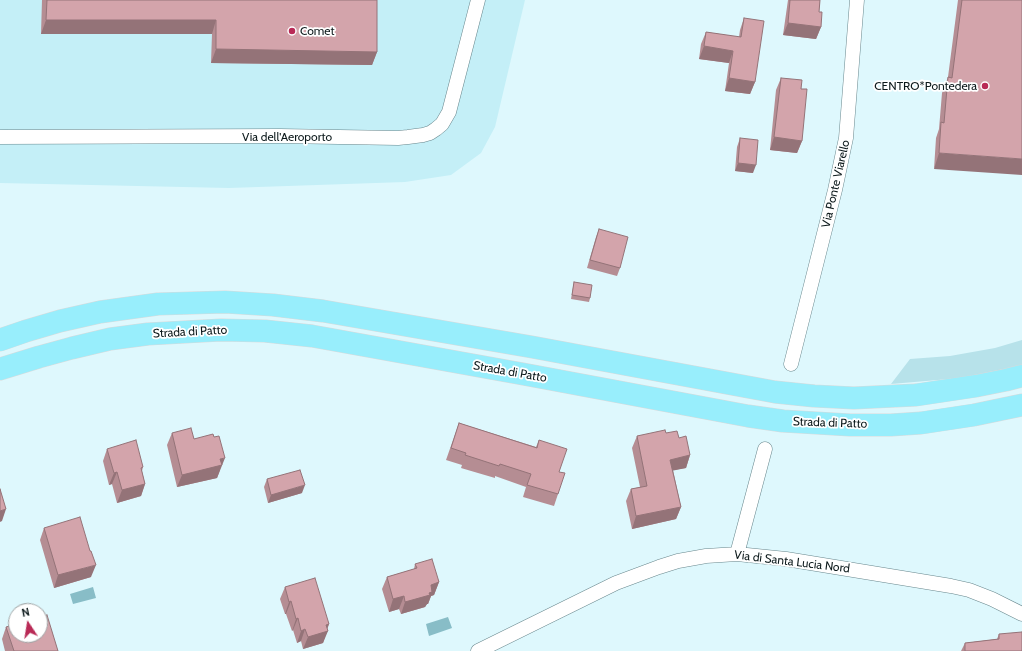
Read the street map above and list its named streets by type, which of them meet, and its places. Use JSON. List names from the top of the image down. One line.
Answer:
{"streets":{"main road":["Strada di Patto"],"street":["Via dell'Aeroporto","Via Ponte Viarello","Via di Santa Lucia Nord"]},"places":["Comet","CENTRO*Pontedera"],"north":"top"}
